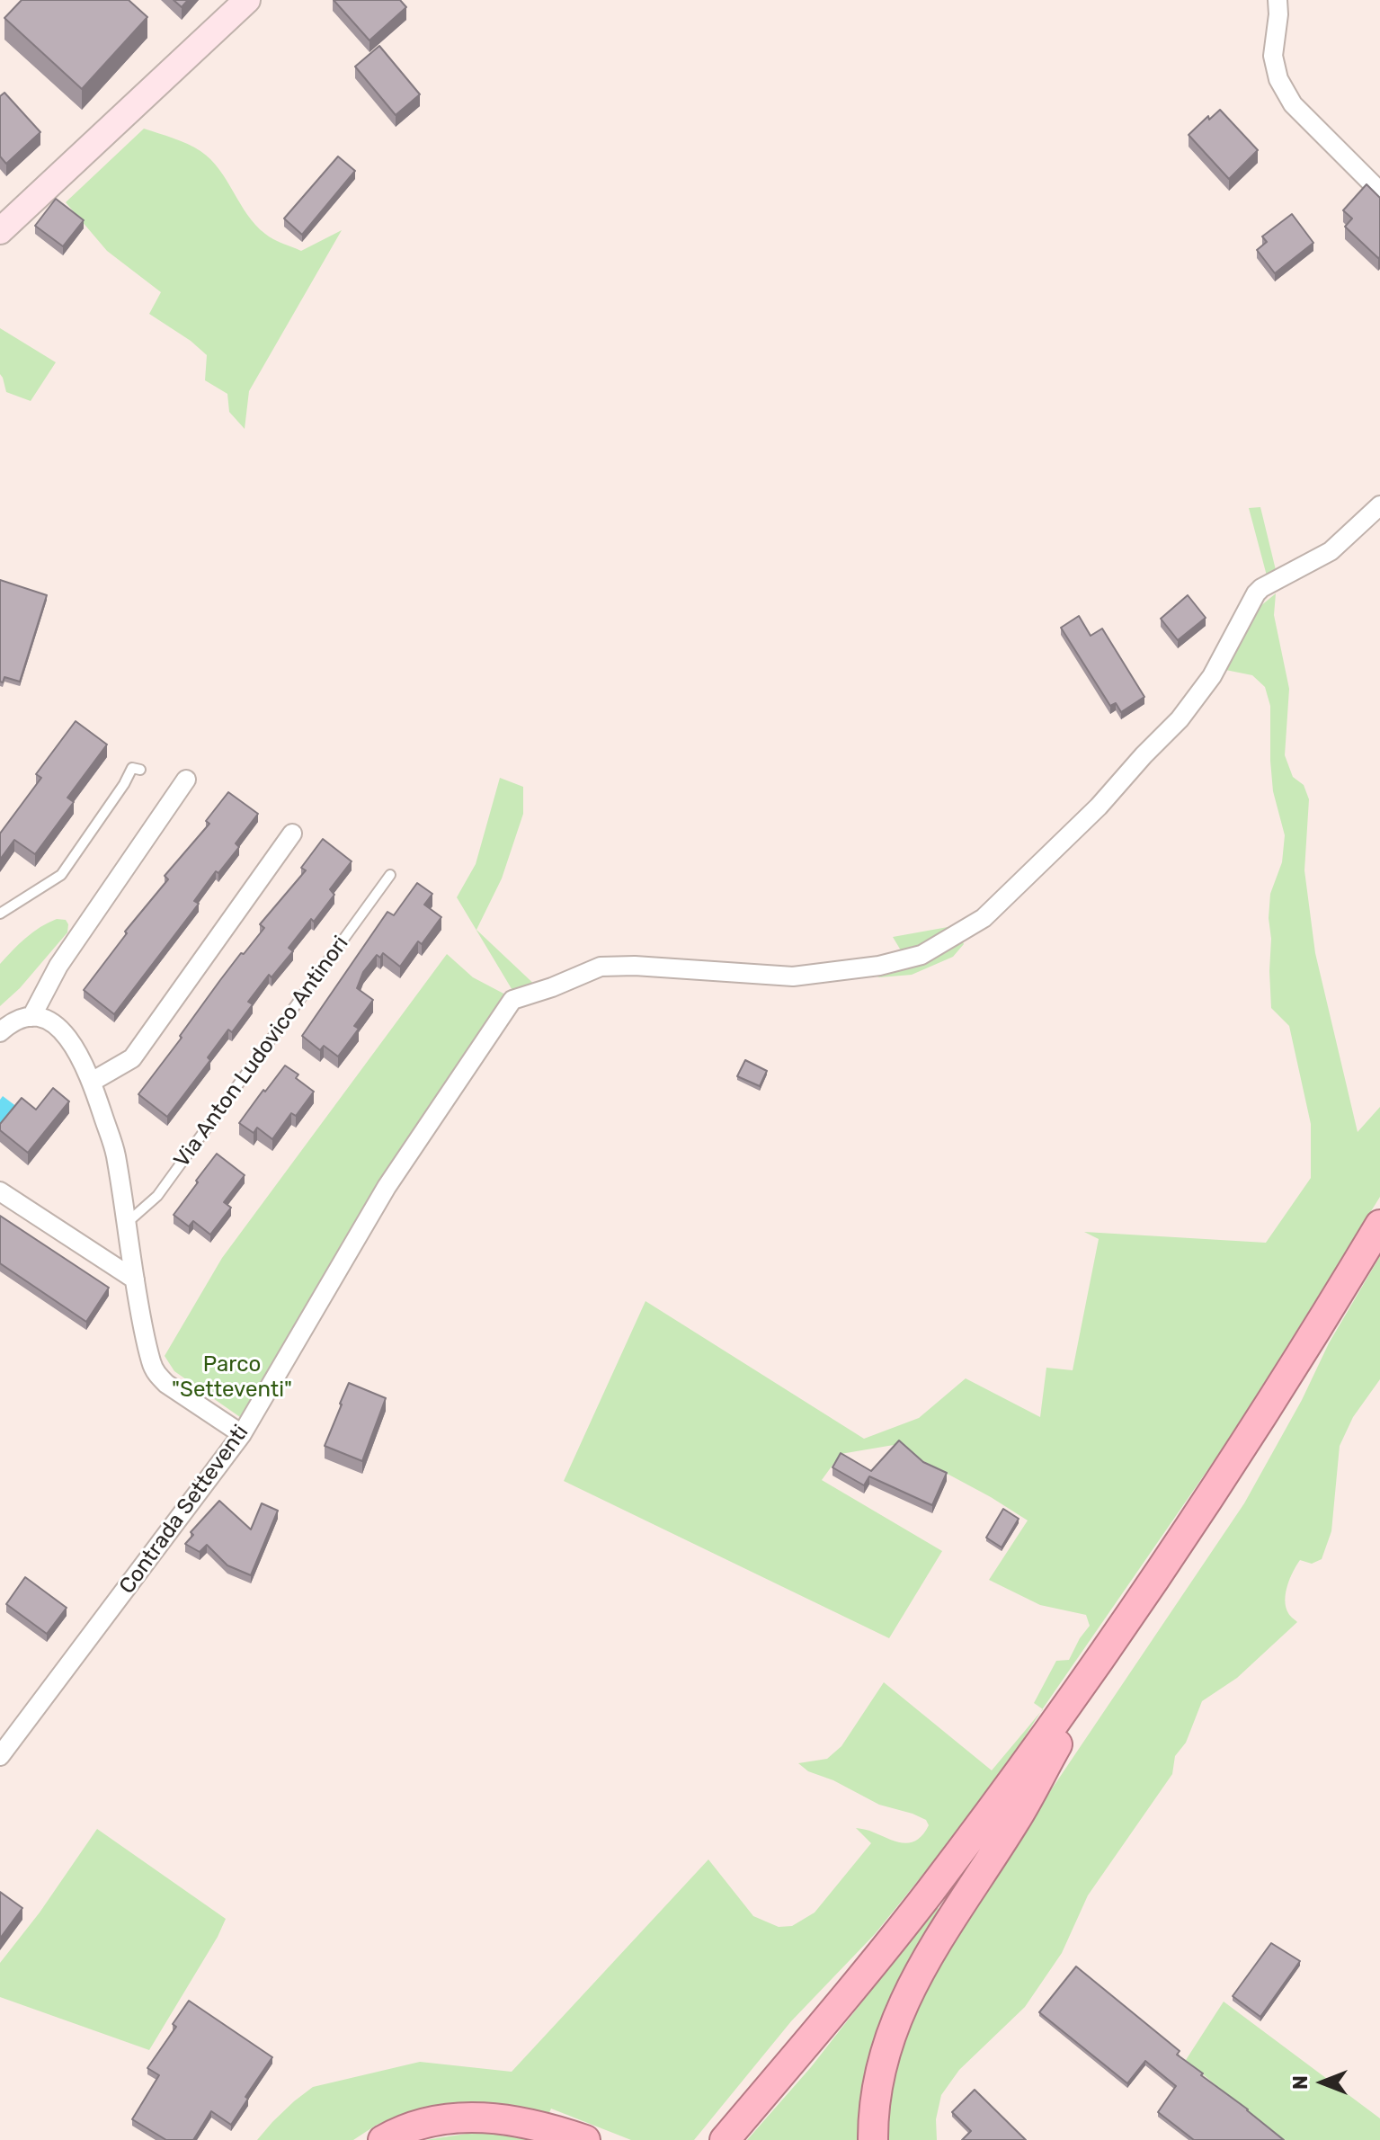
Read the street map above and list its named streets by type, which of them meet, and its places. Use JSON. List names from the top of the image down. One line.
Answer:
{"streets":{"street":["Contrada Setteventi"],"lane":["Via Anton Ludovico Antinori"]},"parks":["Parco \"Setteventi\""],"north":"left"}
